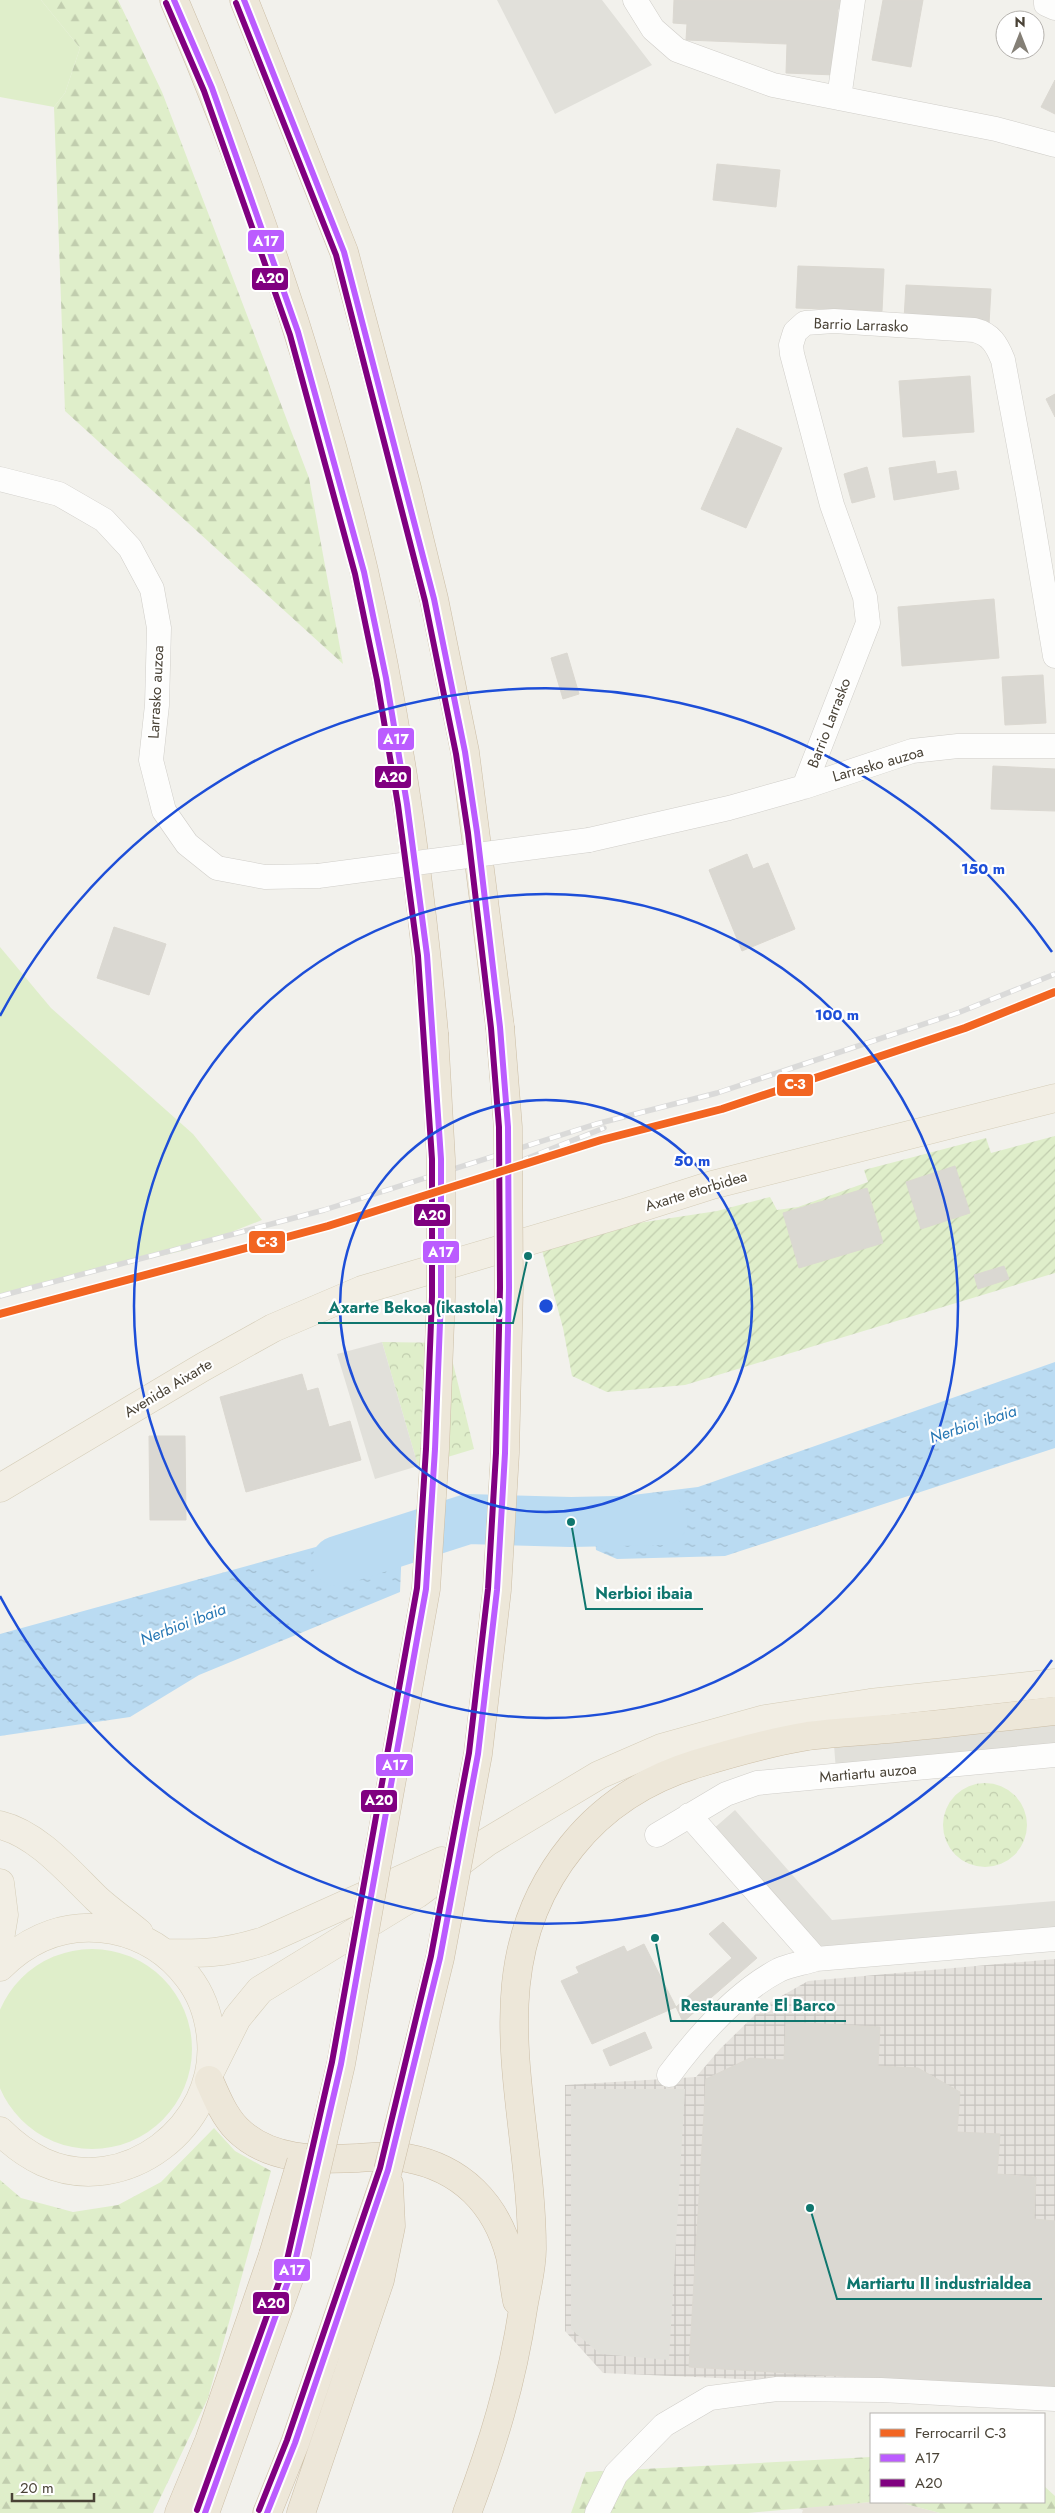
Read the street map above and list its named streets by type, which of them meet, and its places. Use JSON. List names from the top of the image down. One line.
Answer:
{"streets":{"main road":["Axarte etorbidea","Avenida Aixarte"],"street":["Barrio Larrasko","Larrasko auzoa","Martiartu auzoa"]},"crossings":[["Barrio Larrasko","Larrasko auzoa"],["Axarte etorbidea","Avenida Aixarte"]],"water":["Nerbioi ibaia"],"places":["Axarte Bekoa (ikastola)","Nerbioi ibaia","Restaurante El Barco","Martiartu II industrialdea"],"lines":["transit line A17","transit line A20","rail line C-3"],"legend":["Ferrocarril C-3","A17","A20"],"scale_bar":"20 m","north":"top","rings":["150 m","100 m","50 m"]}
